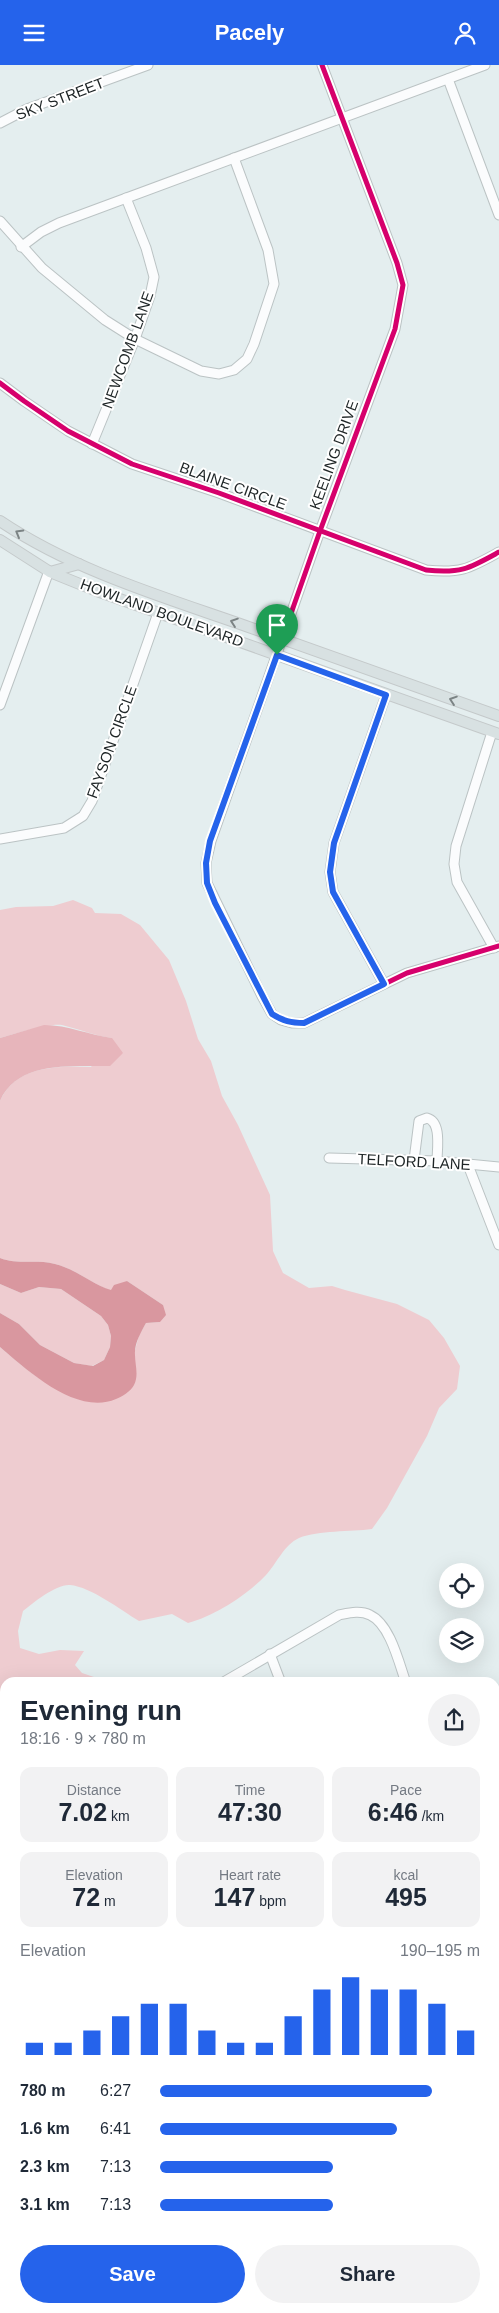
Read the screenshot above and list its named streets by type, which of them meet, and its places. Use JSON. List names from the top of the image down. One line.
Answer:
{"streets":{"main road":["HOWLAND BOULEVARD"],"street":["SKY STREET","NEWCOMB LANE","KEELING DRIVE","BLAINE CIRCLE","FAYSON CIRCLE","TELFORD LANE"]},"crossings":[["NEWCOMB LANE","BLAINE CIRCLE"],["KEELING DRIVE","BLAINE CIRCLE"],["KEELING DRIVE","HOWLAND BOULEVARD"],["HOWLAND BOULEVARD","FAYSON CIRCLE"]],"page":{"header":"Pacely","heading":["Evening run","18:16 · 9 × 780 m"],"stats":[["Distance","7.02 km"],["Time","47:30"],["Pace","6:46 /km"],["Elevation","72 m"],["Heart rate","147 bpm"],["kcal","495"]],"chart":["Elevation","190–195 m"],"list":[{"name":"780 m","note":"6:27"},{"name":"1.6 km","note":"6:41"},{"name":"2.3 km","note":"7:13"},{"name":"3.1 km","note":"7:13"}],"buttons":["Save","Share"]}}
